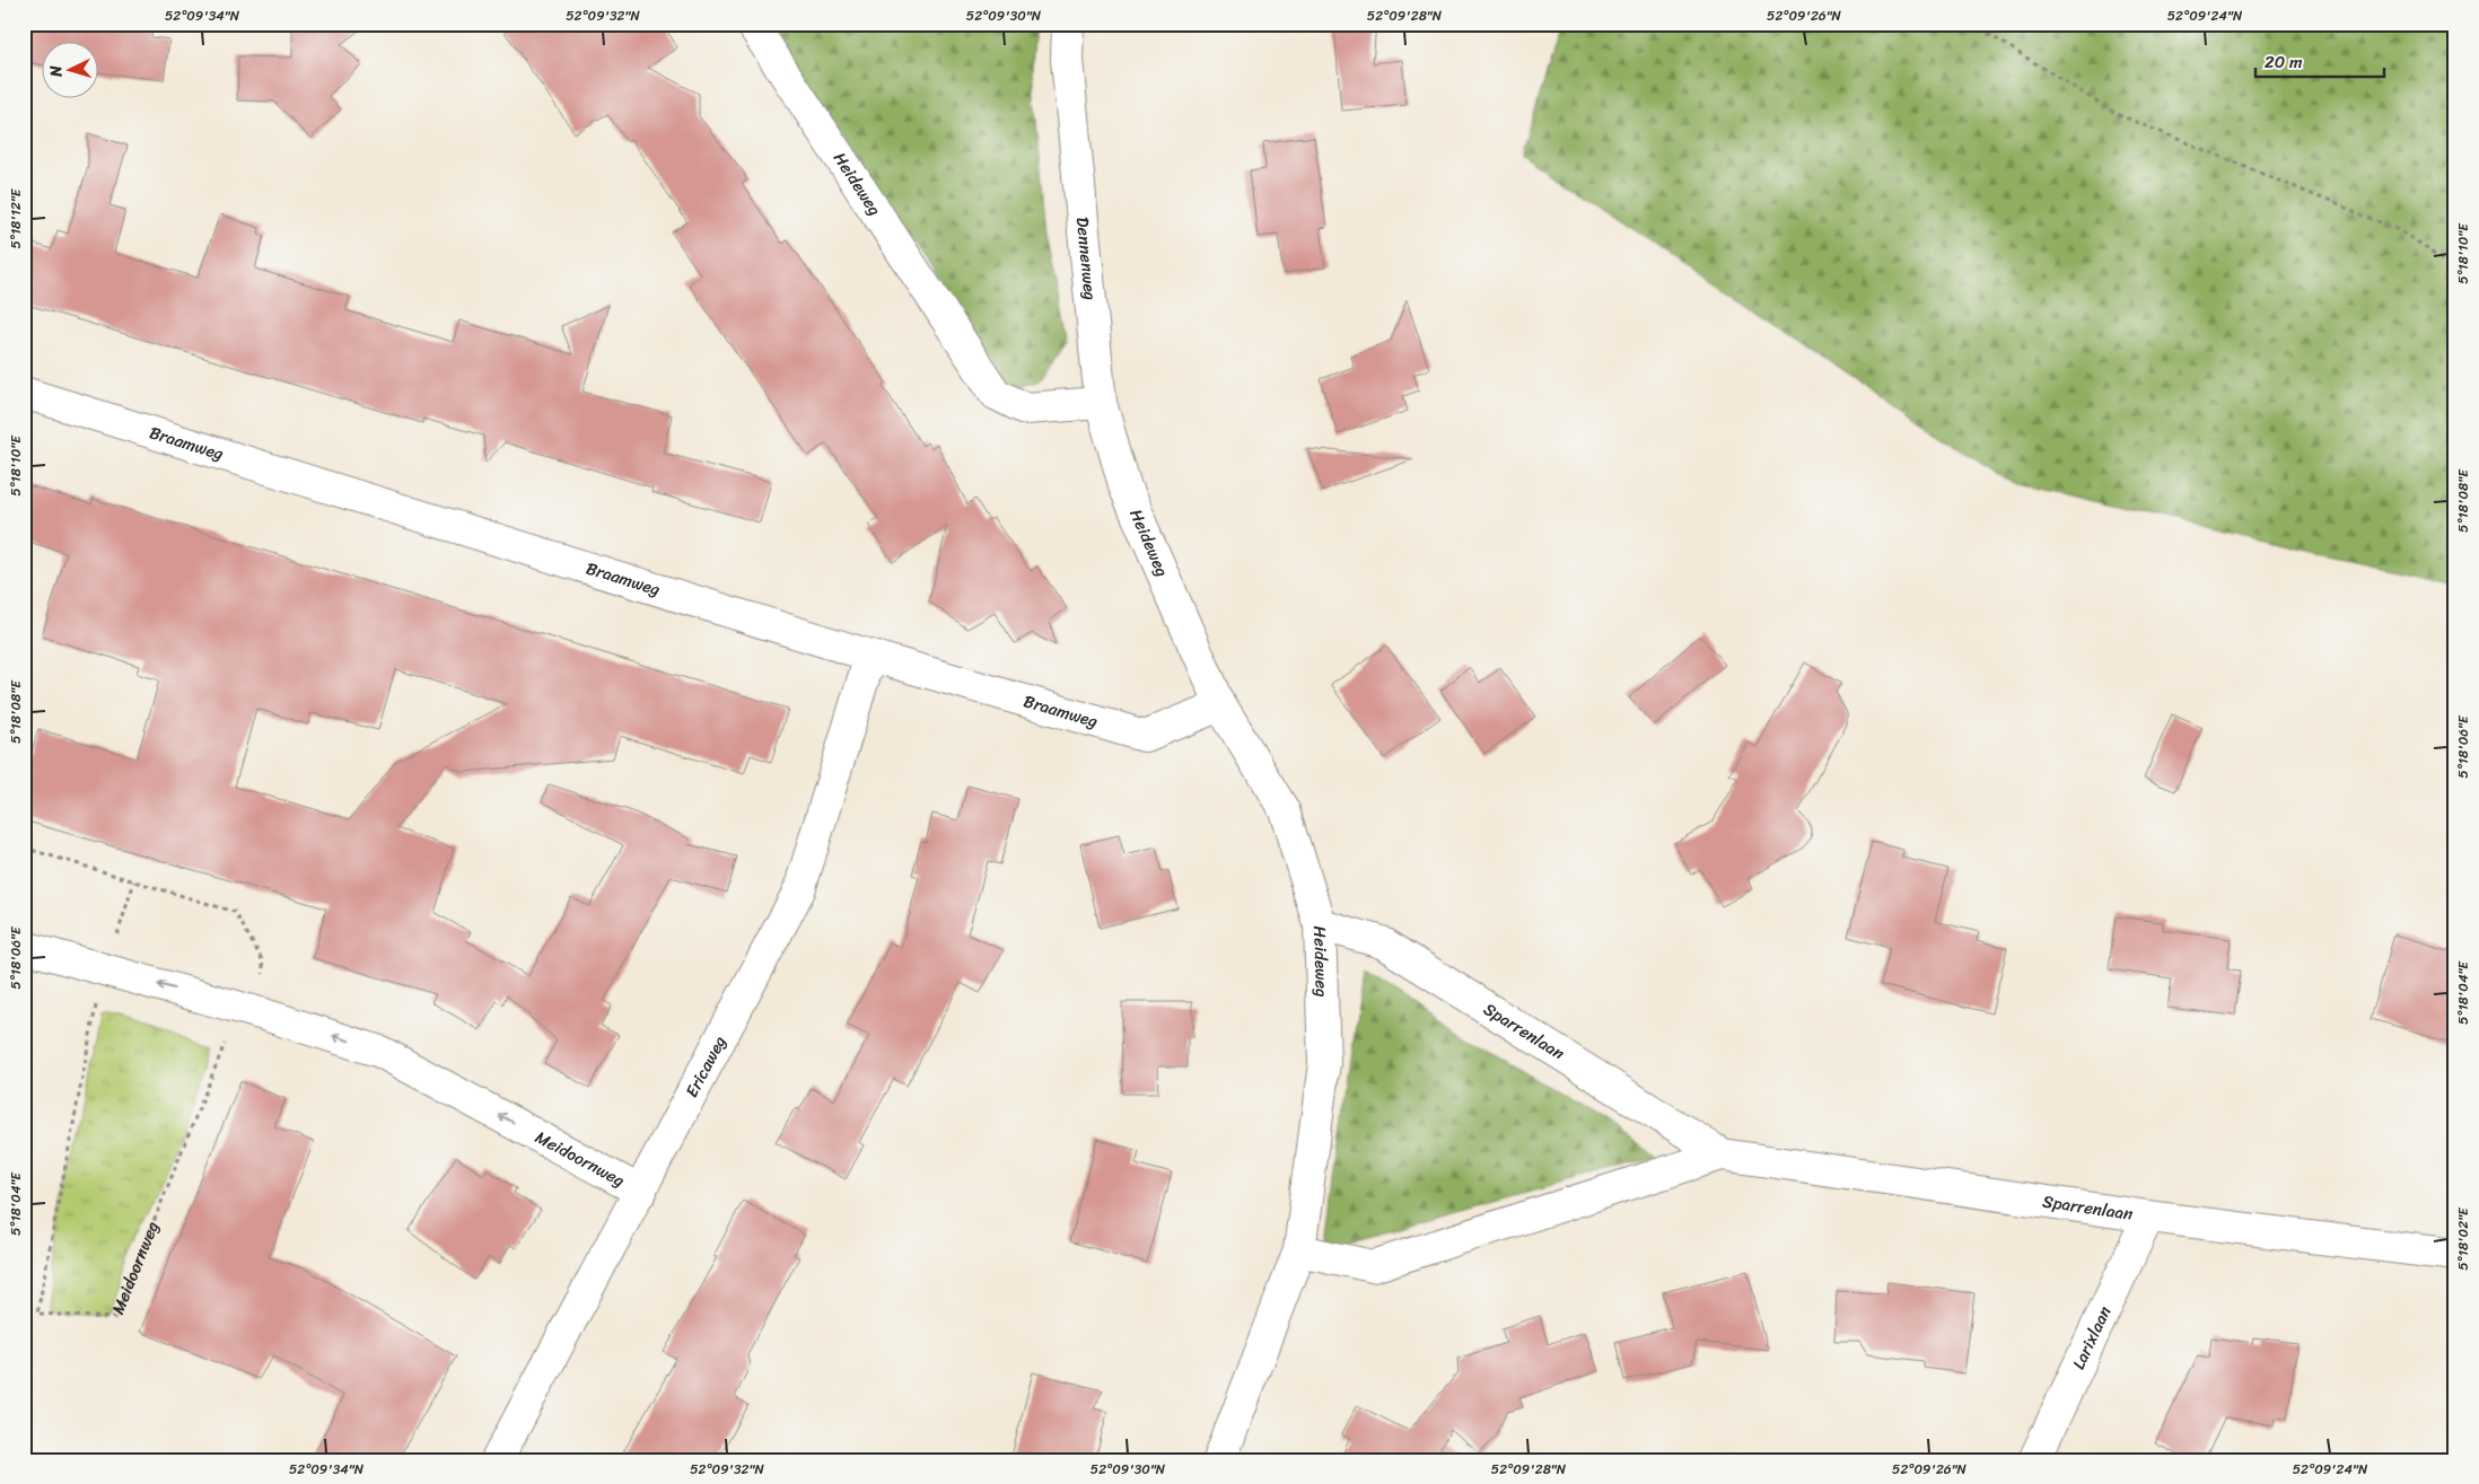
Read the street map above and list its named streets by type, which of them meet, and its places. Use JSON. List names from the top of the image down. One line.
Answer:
{"streets":{"street":["Heideweg","Dennenweg","Braamweg","Sparrenlaan","Ericaweg","Meidoornweg","Larixlaan"]},"crossings":[["Heideweg","Dennenweg"],["Heideweg","Braamweg"],["Heideweg","Sparrenlaan"],["Braamweg","Ericaweg"],["Sparrenlaan","Larixlaan"],["Ericaweg","Meidoornweg"]],"one_way":["Meidoornweg"],"scale_bar":"20 m","north":"left","coordinates":["52°09'34\"N","52°09'32\"N","52°09'30\"N","52°09'28\"N","52°09'26\"N","52°09'24\"N","5°18'12\"E","5°18'10\"E","5°18'08\"E","5°18'06\"E","5°18'04\"E","5°18'02\"E"]}
